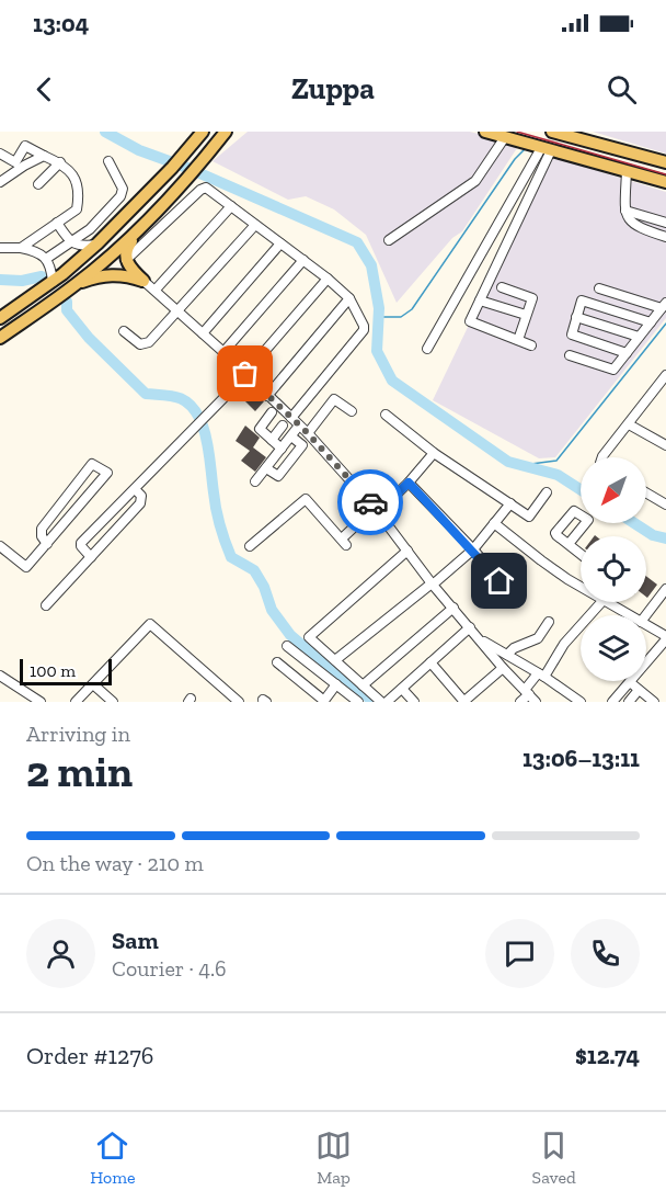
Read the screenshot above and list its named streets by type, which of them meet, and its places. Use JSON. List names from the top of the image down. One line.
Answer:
{"scale_bar":"100 m","north":"bottom left","page":{"status":"13:04","header":"Zuppa","scale":"100 m","heading":["2 min","Arriving in","13:06–13:11"],"panel":["Sam","Courier · 4.6","Order #1276","$12.74"],"bar":"On the way · 210 m","tabs":["Home","Map","Saved"]}}
